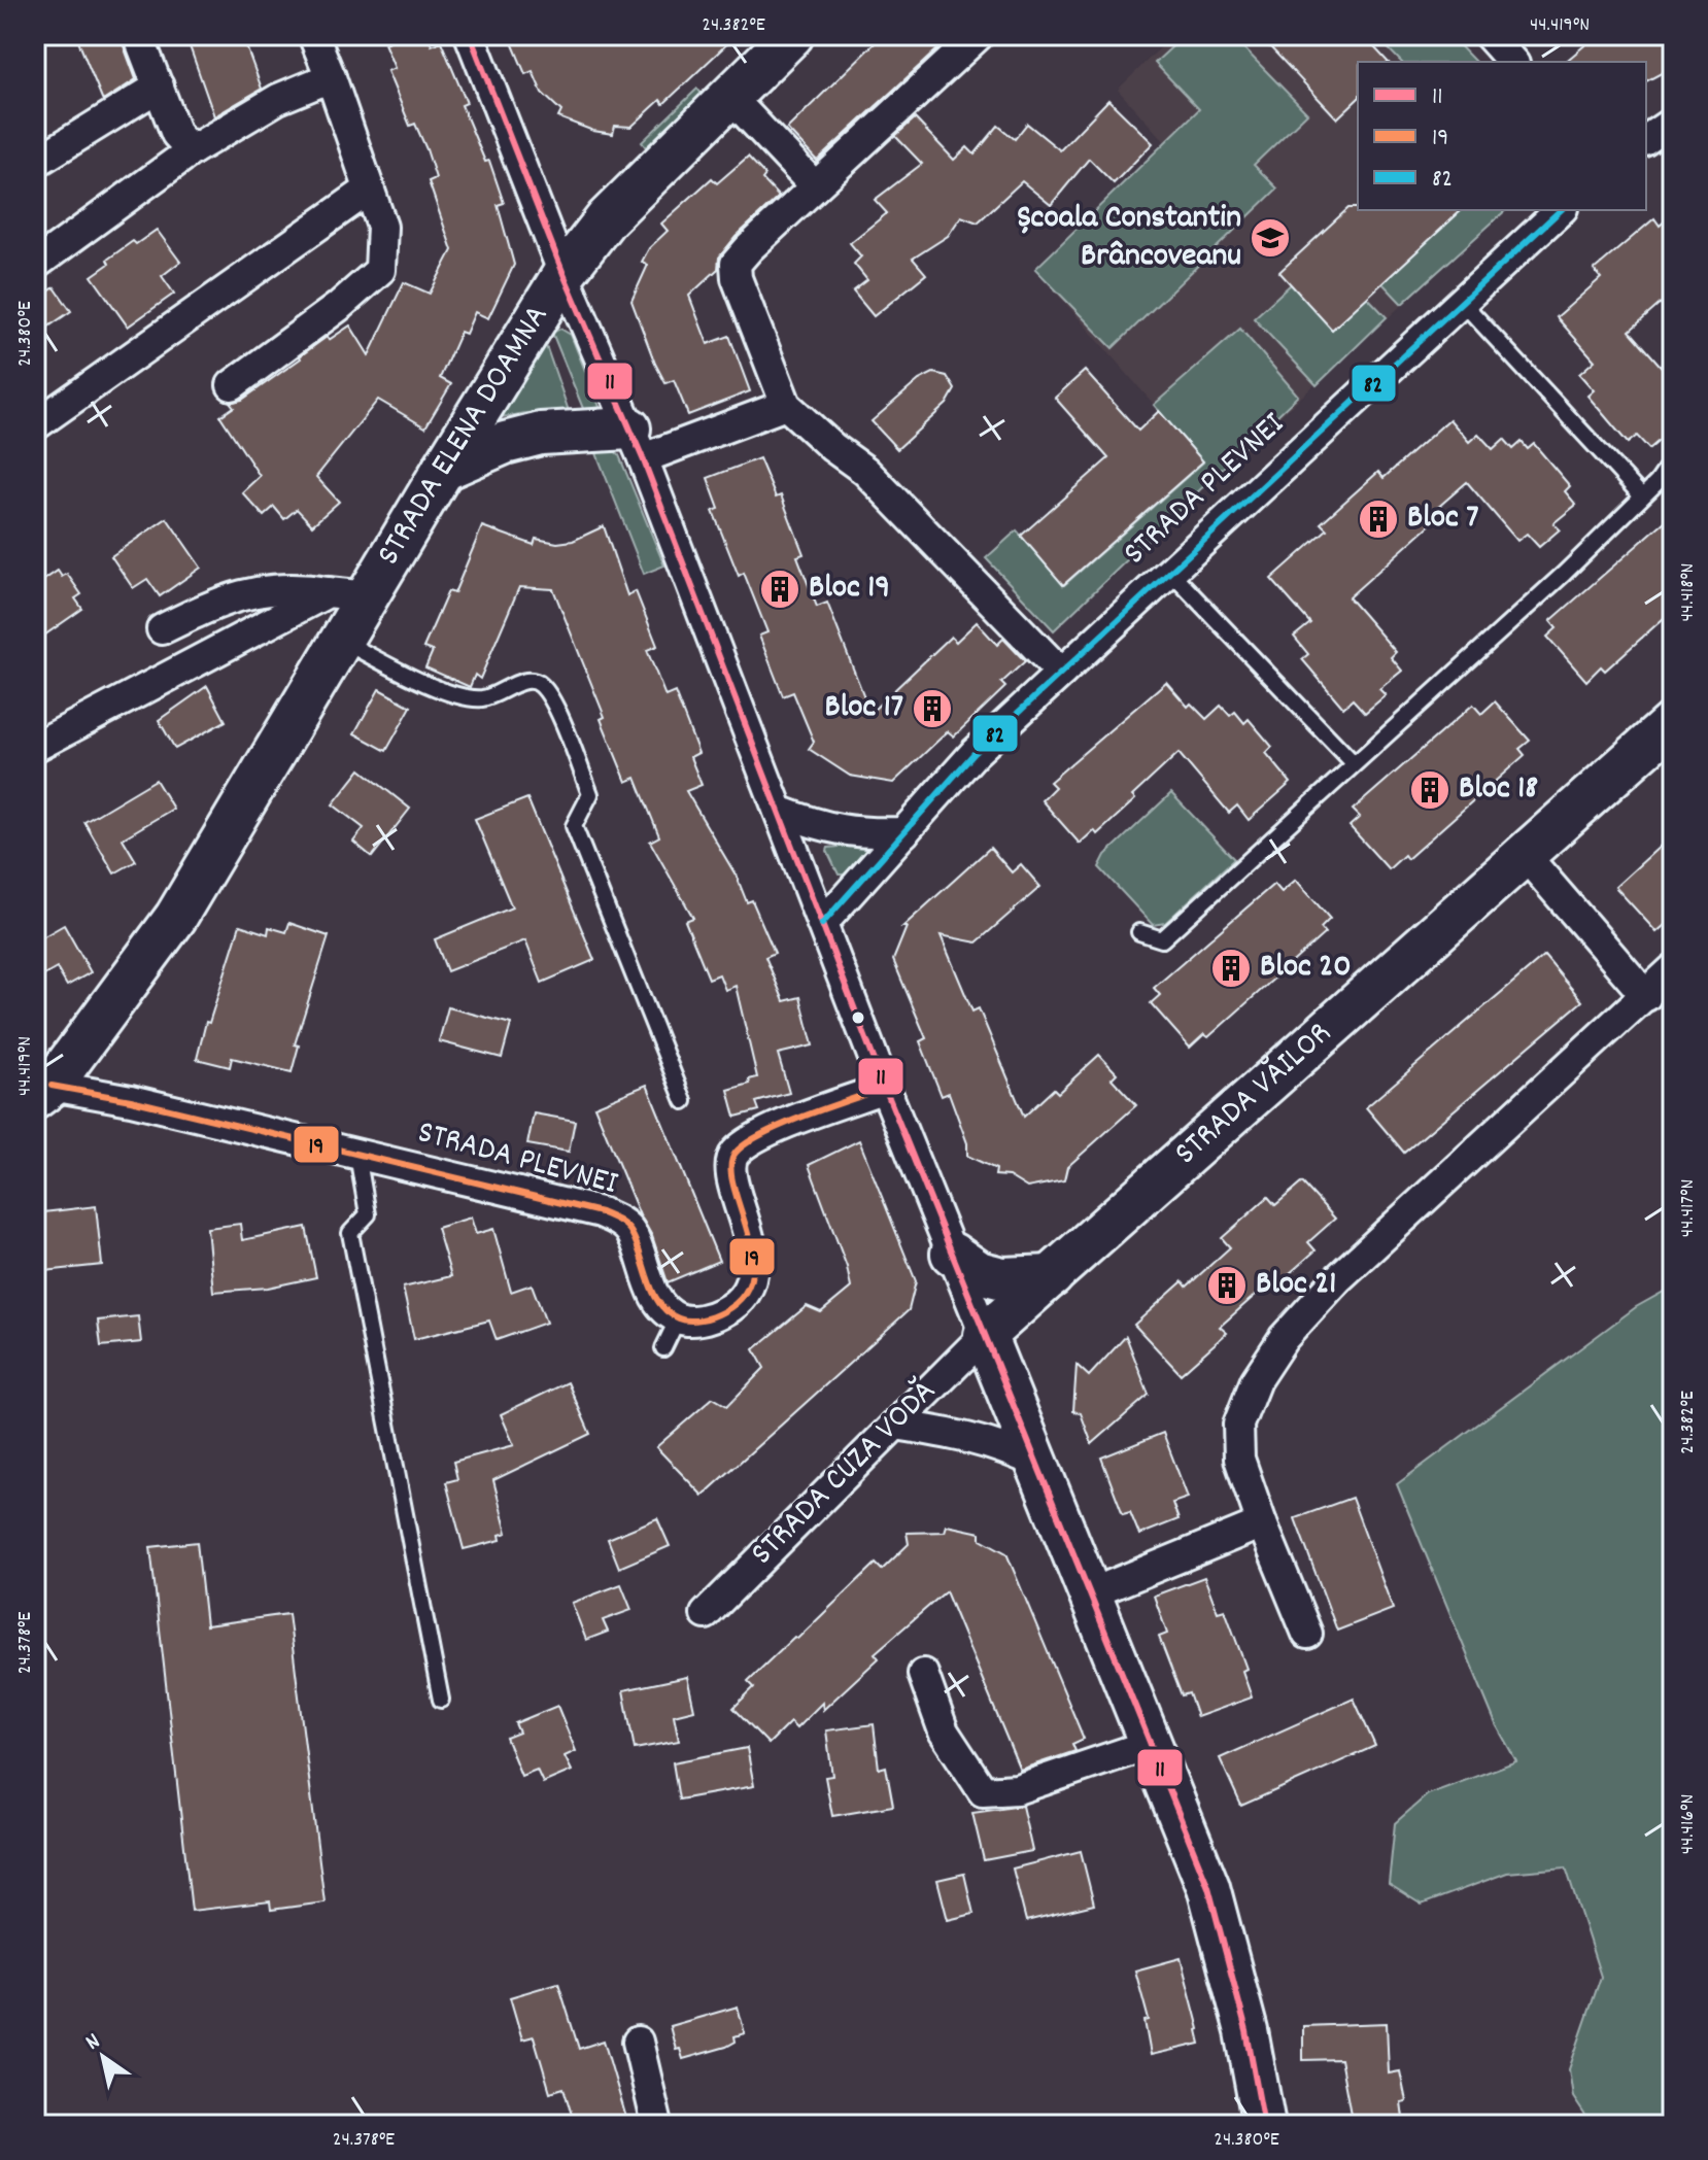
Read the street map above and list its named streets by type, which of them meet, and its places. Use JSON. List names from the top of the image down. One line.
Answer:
{"streets":{"street":["STRADA ELENA DOAMNA","STRADA PLEVNEI","STRADA VĂILOR","STRADA CUZA VODĂ"]},"crossings":[["STRADA ELENA DOAMNA","STRADA PLEVNEI"],["STRADA VĂILOR","STRADA CUZA VODĂ"]],"places":{"school or university":["Școala Constantin Brâncoveanu"],"building":["Bloc 7","Bloc 19","Bloc 17","Bloc 18","Bloc 20","Bloc 21"]},"lines":["transit line 11","transit line 82","transit line 19"],"legend":["11","19","82"],"north":"top left","coordinates":["24.382°E","44.419°N","24.380°E","44.418°N","44.417°N","24.378°E","44.416°N"]}
